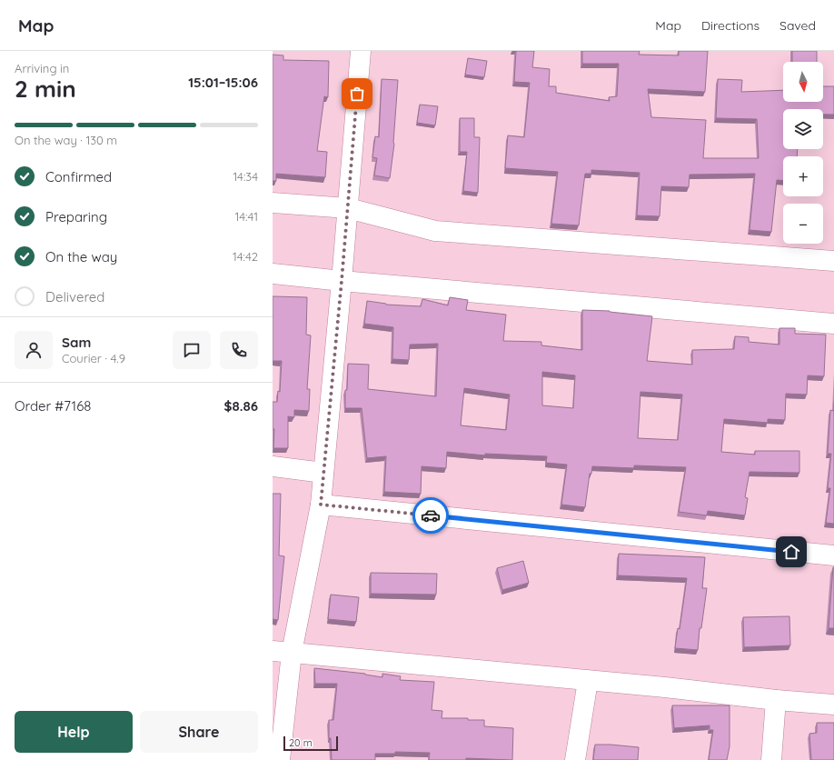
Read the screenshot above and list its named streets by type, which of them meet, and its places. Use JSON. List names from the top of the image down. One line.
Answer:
{"scale_bar":"20 m","north":"bottom","page":{"header":"Map","nav":["Map","Directions","Saved"],"heading":["2 min","Arriving in","15:01–15:06"],"panel":["Sam","Courier · 4.9","Order #7168","$8.86"],"map_buttons":["+","−"],"bar":"On the way · 130 m","list":[["Confirmed","14:34"],["Preparing","14:41"],["On the way","14:42"],"Delivered"],"buttons":["Help","Share"],"scale":"20 m"}}
